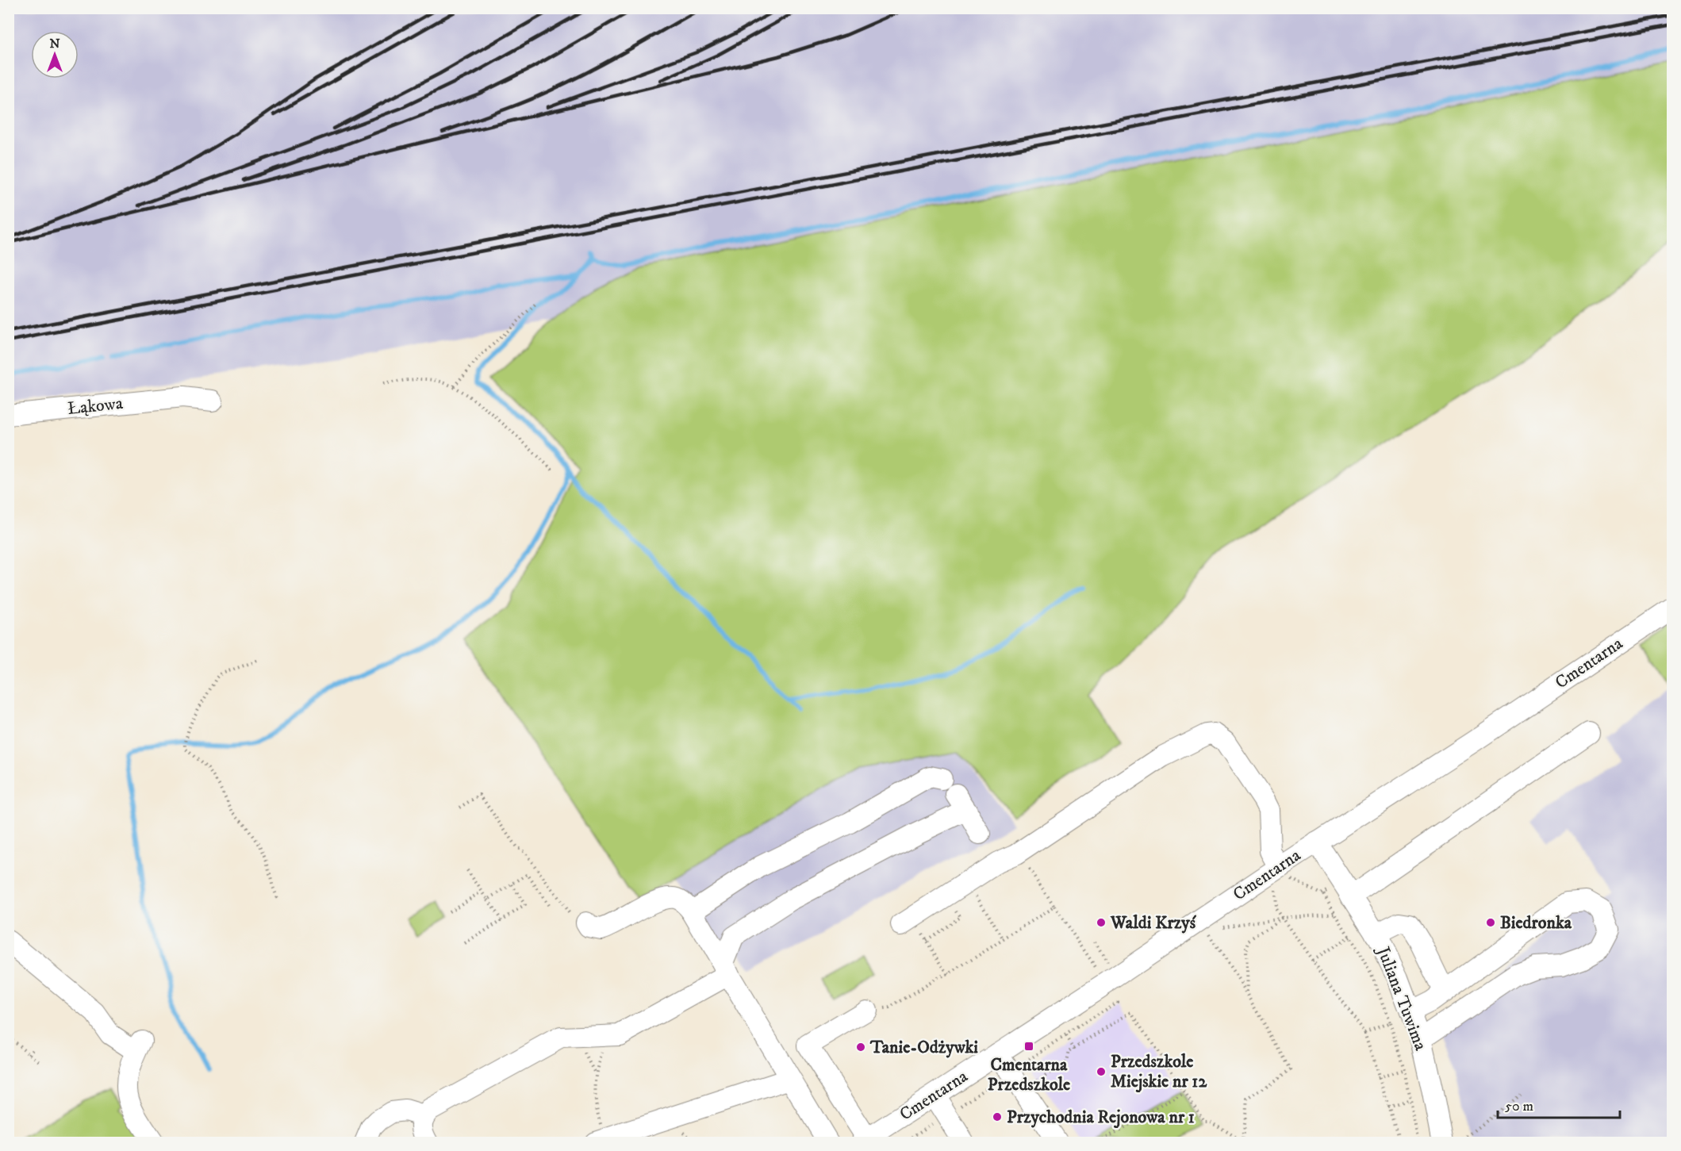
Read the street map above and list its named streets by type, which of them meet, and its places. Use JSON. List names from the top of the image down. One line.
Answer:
{"streets":{"street":["Łąkowa","Cmentarna","Juliana Tuwima"]},"crossings":[["Cmentarna","Juliana Tuwima"]],"places":{"other":["Waldi Krzyś","Biedronka","Tanie-Odżywki","Przedszkole Miejskie nr 12","Przychodnia Rejonowa nr 1"],"transit":["Cmentarna Przedszkole"]},"scale_bar":"50 m","north":"top"}
